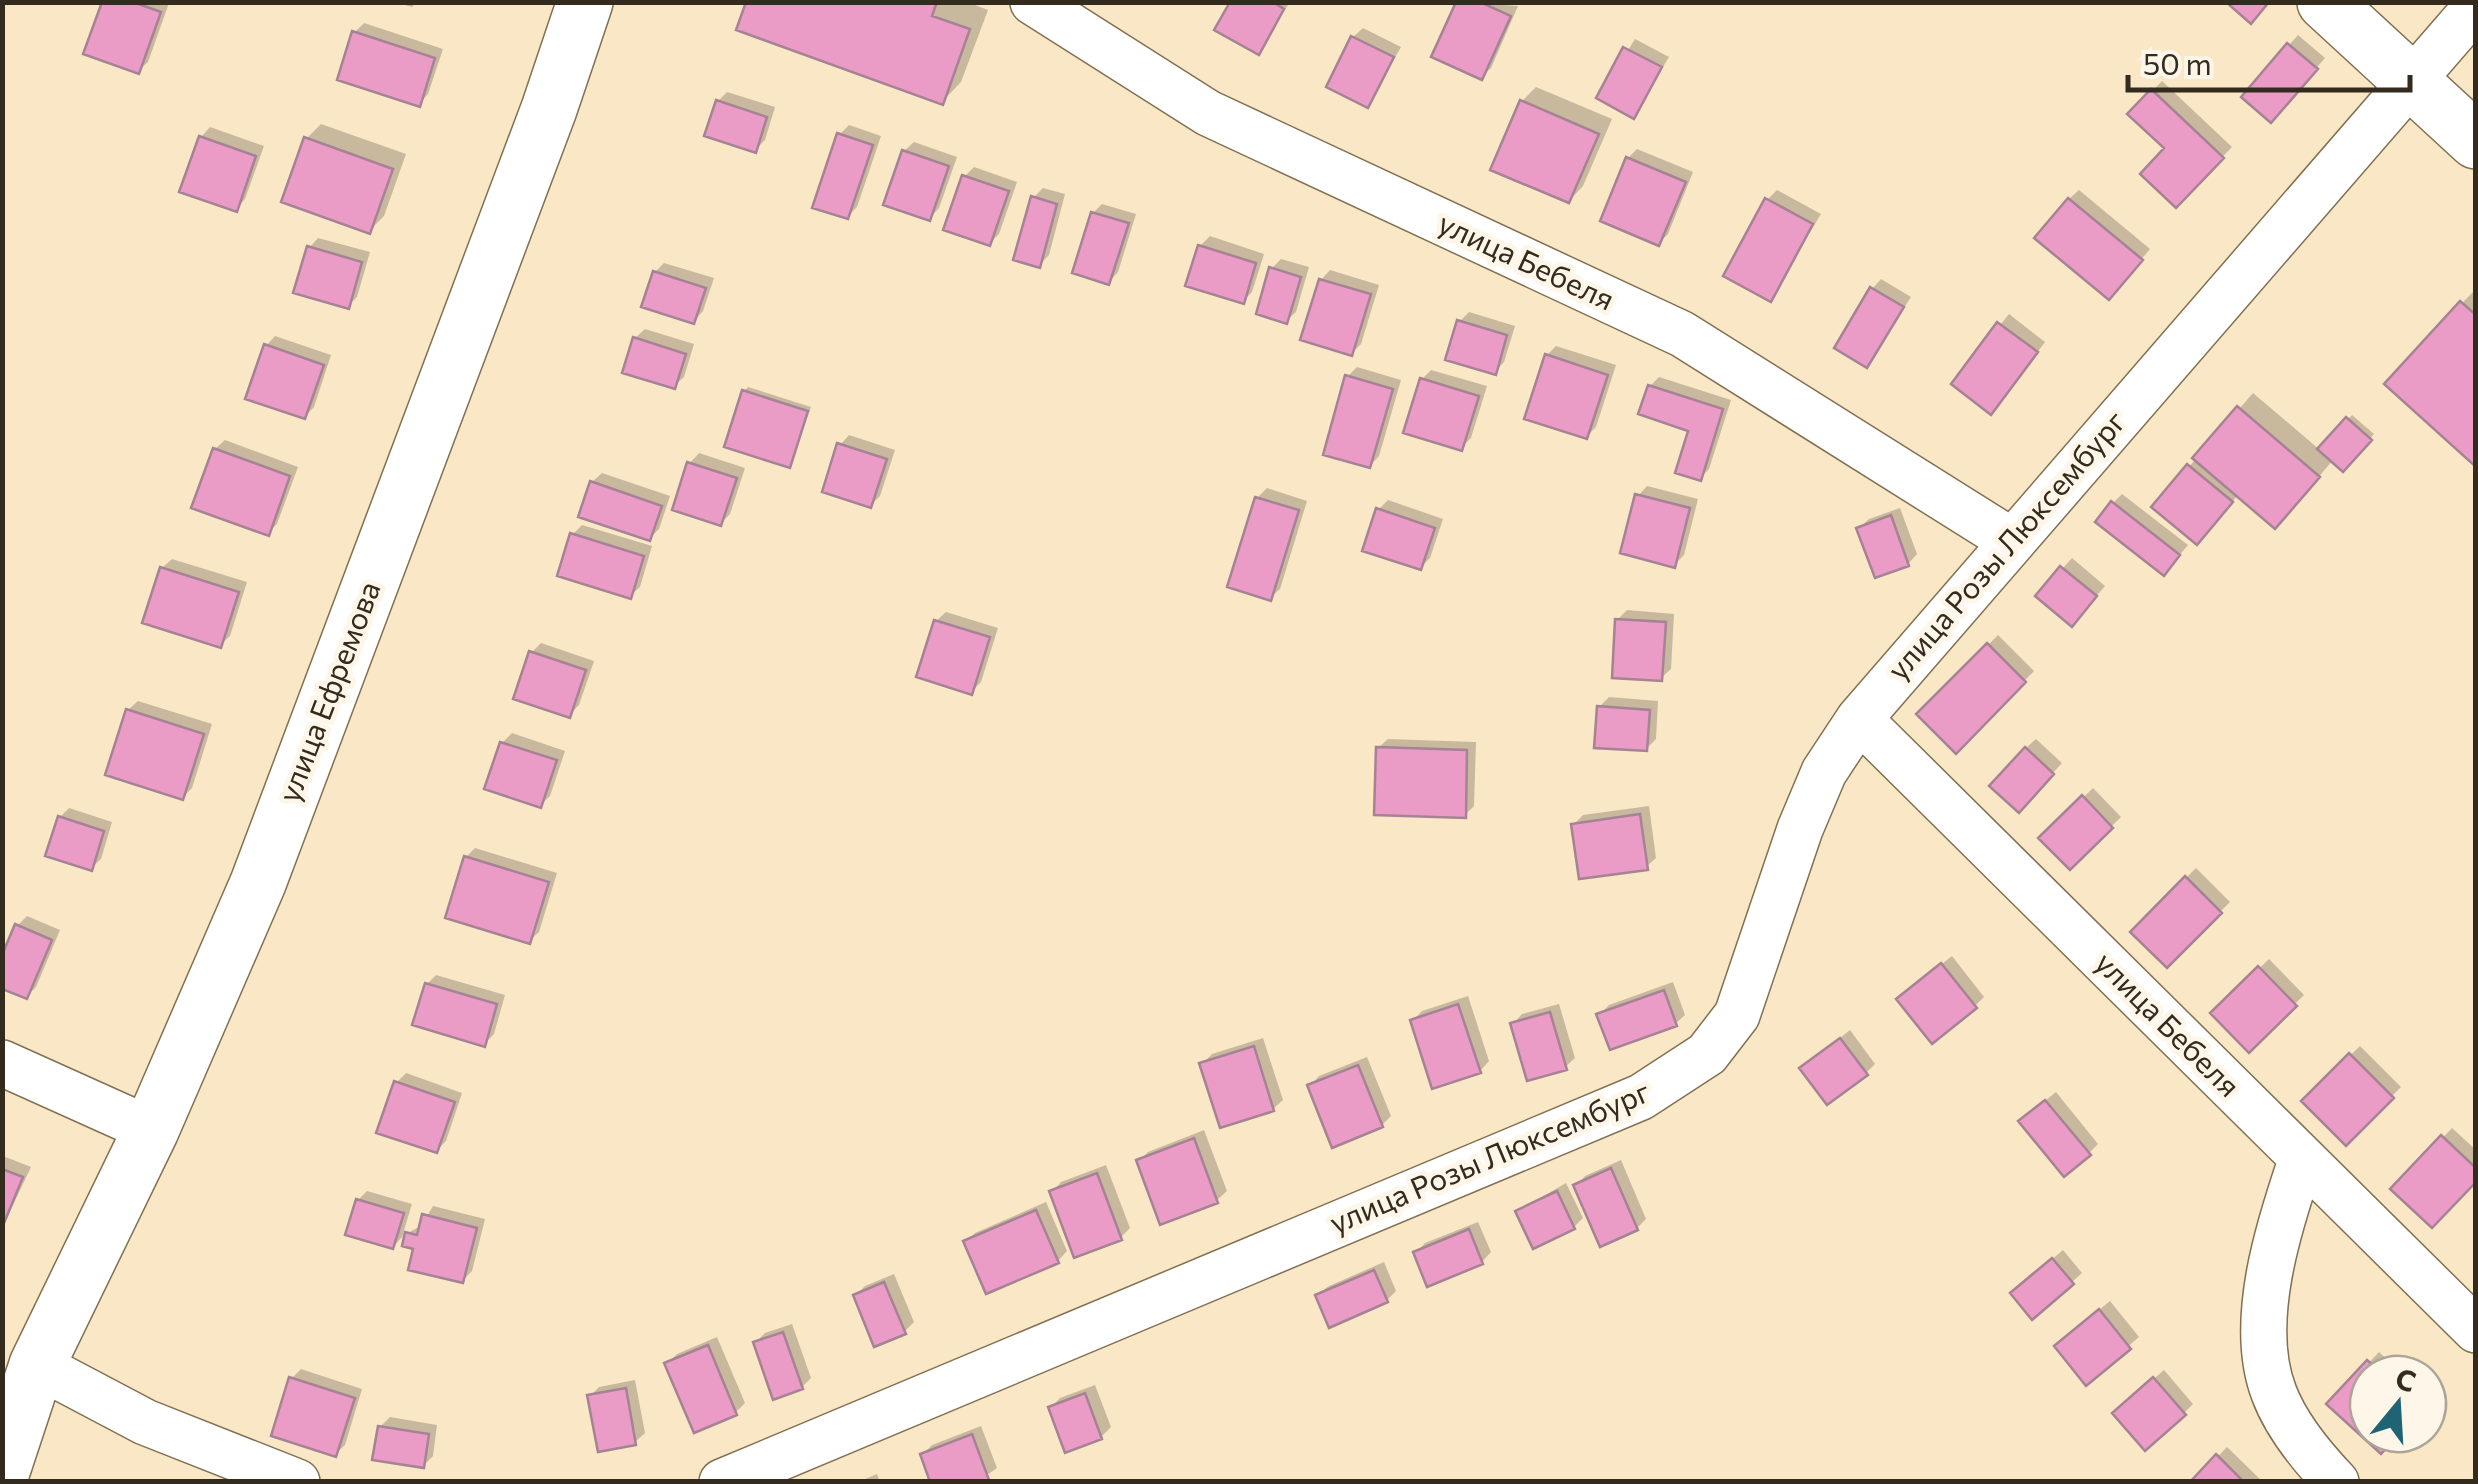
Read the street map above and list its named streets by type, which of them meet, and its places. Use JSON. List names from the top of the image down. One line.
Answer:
{"streets":{"main road":["улица Ефремова"],"street":["улица Бебеля","улица Розы Люксембург"]},"crossings":[["улица Бебеля","улица Розы Люксембург"]],"scale_bar":"50 m","north":"top"}
